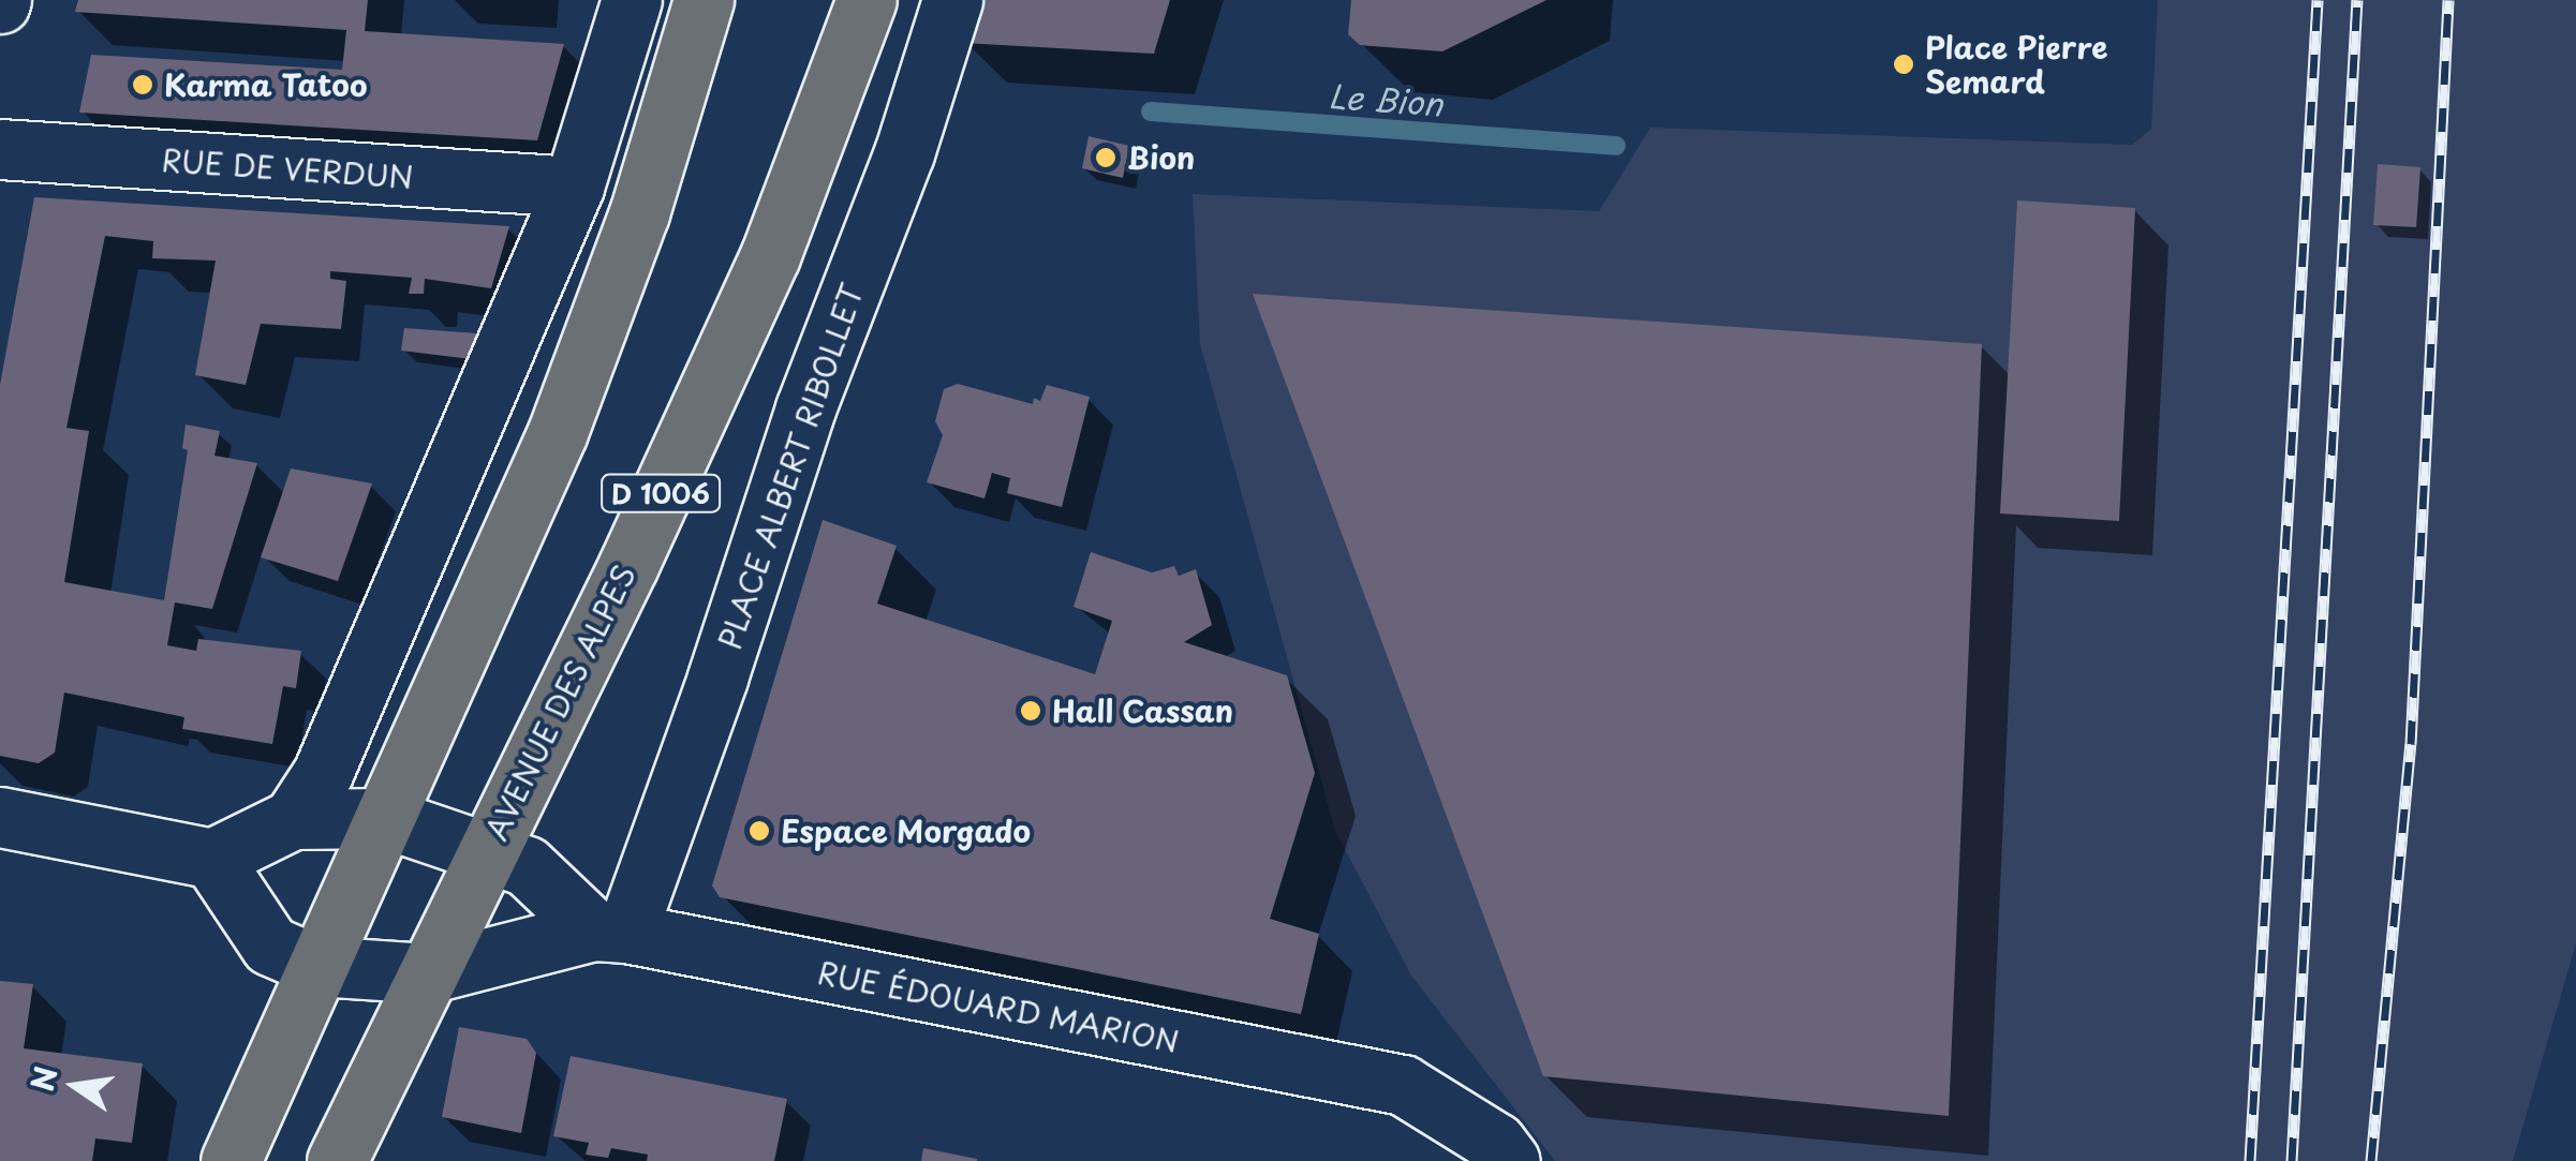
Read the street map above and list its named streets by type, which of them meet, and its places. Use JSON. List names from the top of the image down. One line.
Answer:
{"streets":{"main road":["D 1006","AVENUE DES ALPES"],"street":["RUE DE VERDUN","PLACE ALBERT RIBOLLET","RUE ÉDOUARD MARION"]},"crossings":[["PLACE ALBERT RIBOLLET","RUE ÉDOUARD MARION"],["AVENUE DES ALPES","RUE ÉDOUARD MARION"]],"water":["Le Bion"],"places":["Place Pierre Semard","Karma Tatoo","Bion","Hall Cassan","Espace Morgado"],"north":"left"}
